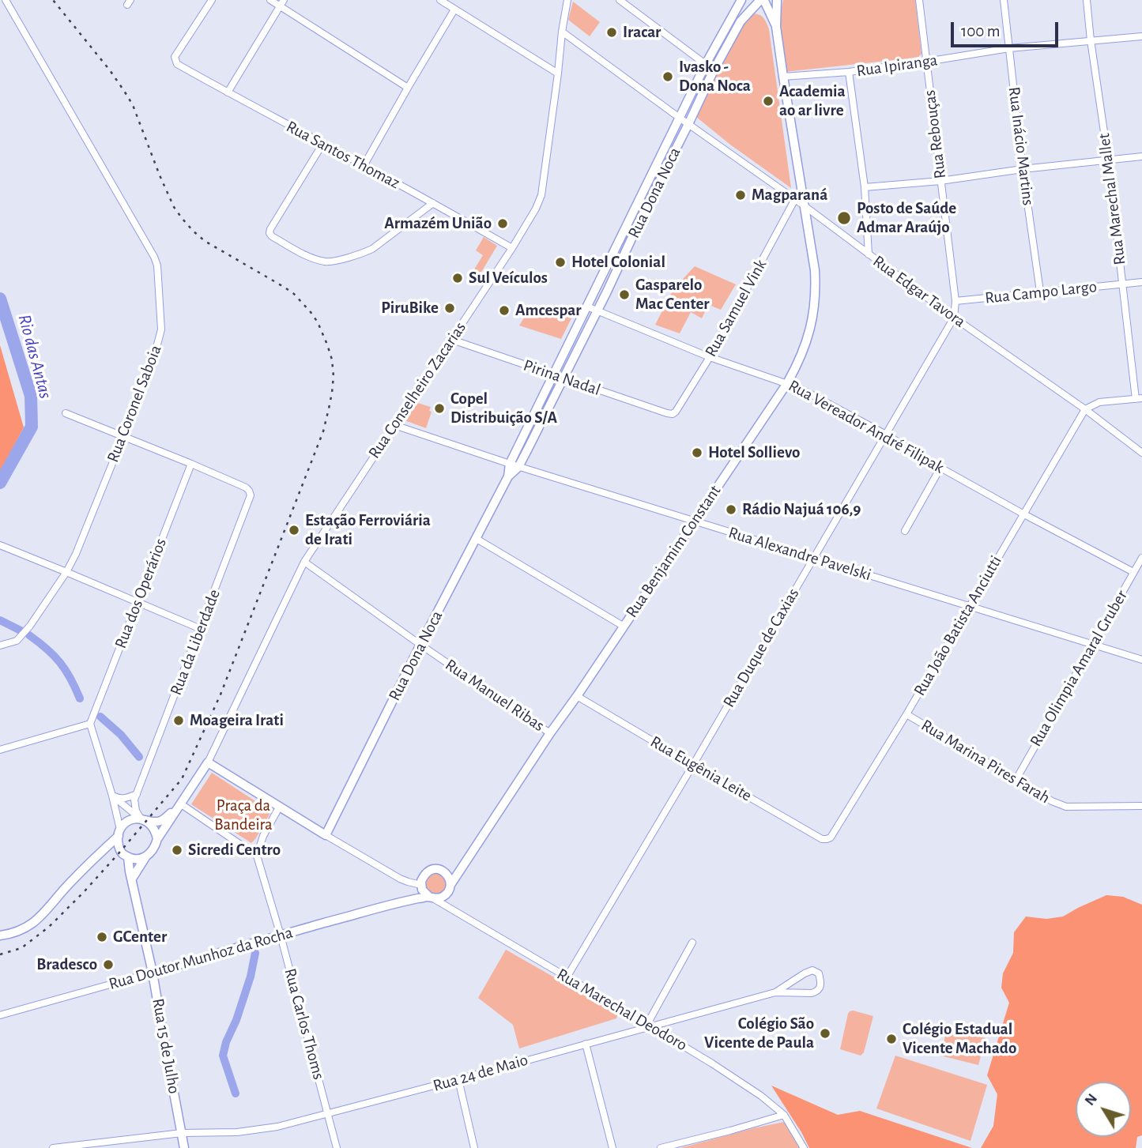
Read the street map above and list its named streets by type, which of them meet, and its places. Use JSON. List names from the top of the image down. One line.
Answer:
{"streets":{"main road":["Rua Dona Noca","Rua Benjamim Constant","Rua Doutor Munhoz da Rocha","Rua 15 de Julho"],"street":["Rua Ipiranga","Rua Rebouças","Rua Inácio Martins","Rua Santos Thomaz","Rua Marechal Mallet","Rua Edgar Tavora","Rua Campo Largo","Rua Samuel Vink","Pirina Nadal","Rua Conselheiro Zacarias","Rua Coronel Saboia","Rua Vereador André Filipak","Rua Alexandre Pavelski","Rua dos Operários","Rua João Batista Anciutti","Rua da Liberdade","Rua Duque de Caxias","Rua Olimpia Amaral Gruber","Rua Manuel Ribas","Rua Marina Pires Farah","Rua Eugênia Leite","Rua Marechal Deodoro","Rua Carlos Thoms","Rua 24 de Maio"]},"crossings":[["Rua Ipiranga","Rua Rebouças"],["Rua Ipiranga","Rua Inácio Martins"],["Rua Ipiranga","Rua Marechal Mallet"],["Rua Ipiranga","Rua Benjamim Constant"],["Rua Rebouças","Rua Campo Largo"],["Rua Inácio Martins","Rua Campo Largo"],["Rua Santos Thomaz","Rua Conselheiro Zacarias"],["Rua Dona Noca","Rua Edgar Tavora"],["Rua Dona Noca","Pirina Nadal"],["Rua Dona Noca","Rua Vereador André Filipak"],["Rua Dona Noca","Rua Benjamim Constant"],["Rua Dona Noca","Rua Alexandre Pavelski"],["Rua Dona Noca","Rua Manuel Ribas"],["Rua Marechal Mallet","Rua Campo Largo"],["Rua Edgar Tavora","Rua Samuel Vink"],["Rua Edgar Tavora","Rua Conselheiro Zacarias"],["Rua Edgar Tavora","Rua Benjamim Constant"],["Rua Edgar Tavora","Rua João Batista Anciutti"],["Rua Edgar Tavora","Rua Duque de Caxias"],["Rua Samuel Vink","Pirina Nadal"],["Rua Samuel Vink","Rua Vereador André Filipak"],["Pirina Nadal","Rua Conselheiro Zacarias"],["Rua Conselheiro Zacarias","Rua Alexandre Pavelski"],["Rua Conselheiro Zacarias","Rua Manuel Ribas"],["Rua Vereador André Filipak","Rua Benjamim Constant"],["Rua Vereador André Filipak","Rua João Batista Anciutti"],["Rua Vereador André Filipak","Rua Duque de Caxias"],["Rua Vereador André Filipak","Rua Olimpia Amaral Gruber"],["Rua Benjamim Constant","Rua Alexandre Pavelski"],["Rua Benjamim Constant","Rua Manuel Ribas"],["Rua Benjamim Constant","Rua Eugênia Leite"],["Rua Benjamim Constant","Rua Doutor Munhoz da Rocha"],["Rua Benjamim Constant","Rua Marechal Deodoro"],["Rua Alexandre Pavelski","Rua João Batista Anciutti"],["Rua Alexandre Pavelski","Rua Duque de Caxias"],["Rua Alexandre Pavelski","Rua Olimpia Amaral Gruber"],["Rua dos Operários","Rua da Liberdade"],["Rua João Batista Anciutti","Rua Marina Pires Farah"],["Rua João Batista Anciutti","Rua Eugênia Leite"],["Rua Duque de Caxias","Rua Eugênia Leite"],["Rua Duque de Caxias","Rua Marechal Deodoro"],["Rua Olimpia Amaral Gruber","Rua Marina Pires Farah"],["Rua Doutor Munhoz da Rocha","Rua Marechal Deodoro"],["Rua Doutor Munhoz da Rocha","Rua Carlos Thoms"],["Rua Doutor Munhoz da Rocha","Rua 15 de Julho"],["Rua Marechal Deodoro","Rua 24 de Maio"],["Rua Carlos Thoms","Rua 24 de Maio"],["Rua 15 de Julho","Rua 24 de Maio"]],"water":["Rio das Antas"],"parks":["Praça da Bandeira"],"places":["Iracar","Ivasko - Dona Noca","Academia ao ar livre","Magparaná","Posto de Saúde Admar Araújo","Armazém União","Hotel Colonial","Sul Veículos","Gasparelo Mac Center","PiruBike","Amcespar","Copel Distribuição S/A","Hotel Sollievo","Rádio Najuá 106,9","Estação Ferroviária de Irati","Moageira Irati","Sicredi Centro","GCenter","Bradesco","Colégio São Vicente de Paula","Colégio Estadual Vicente Machado"],"scale_bar":"100 m","north":"top left"}
